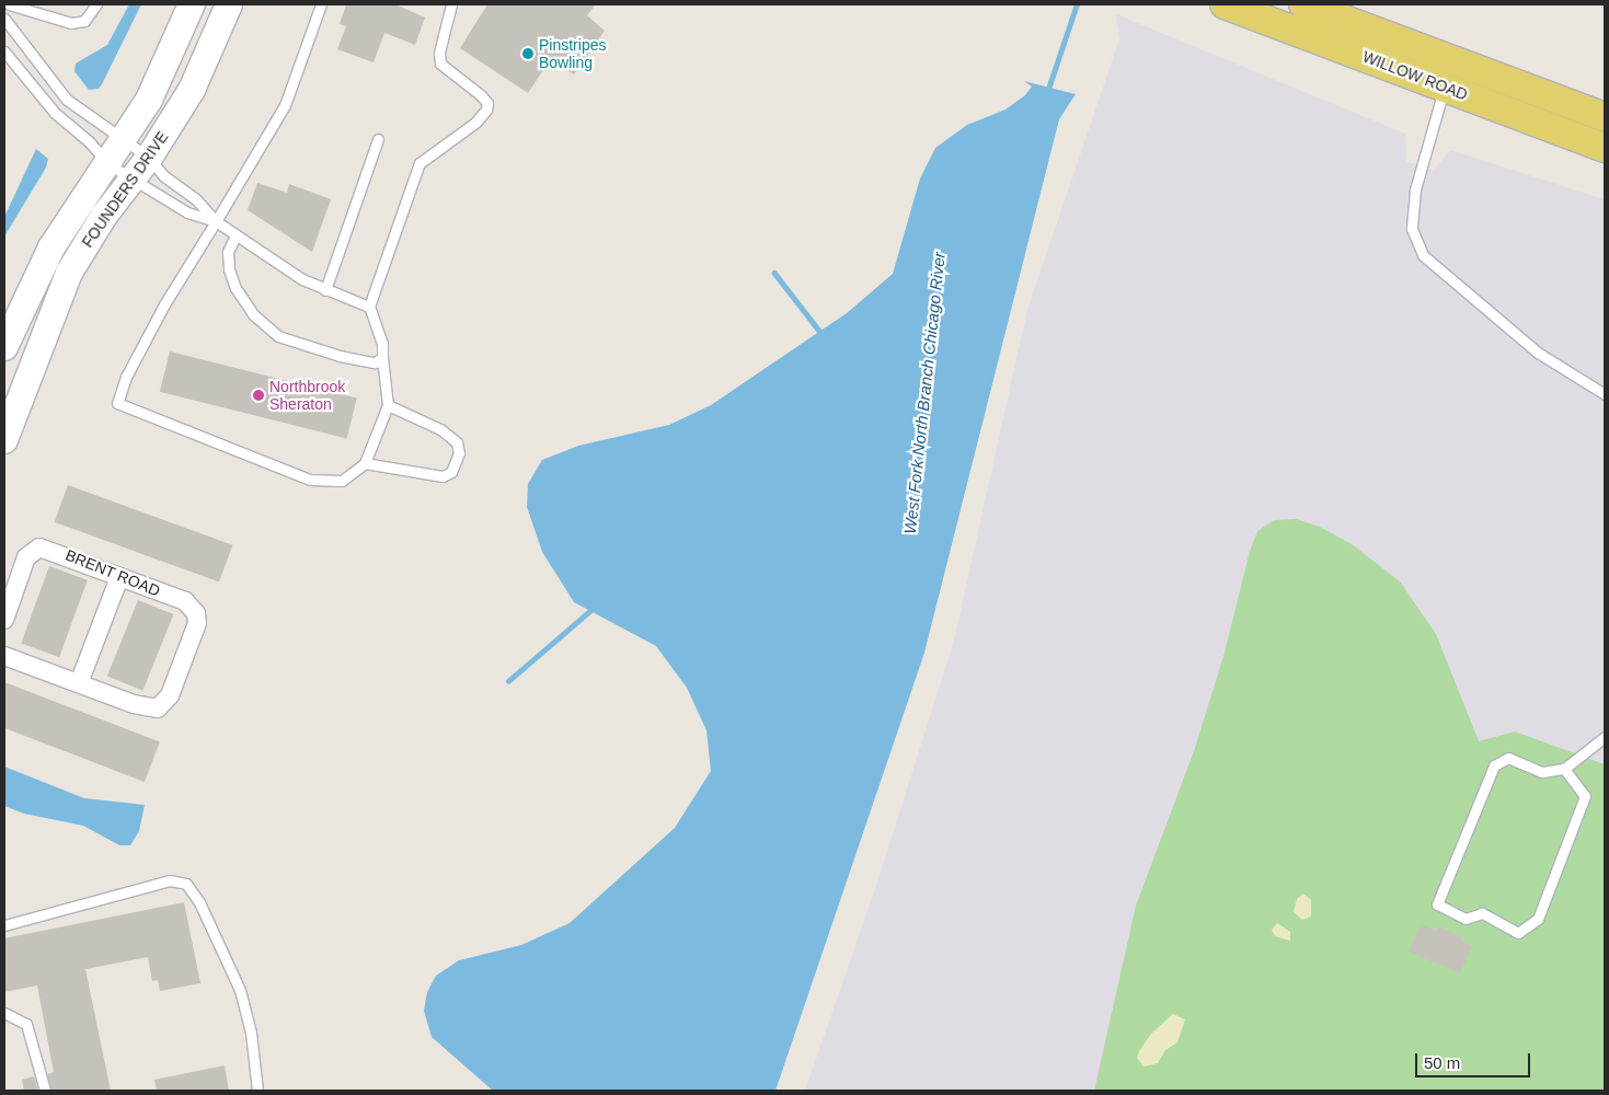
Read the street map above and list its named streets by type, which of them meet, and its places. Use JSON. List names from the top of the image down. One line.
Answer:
{"streets":{"main road":["WILLOW ROAD","FOUNDERS DRIVE"],"street":["BRENT ROAD"]},"water":["West Fork North Branch Chicago River"],"places":["Pinstripes Bowling","Northbrook Sheraton"],"scale_bar":"50 m"}
